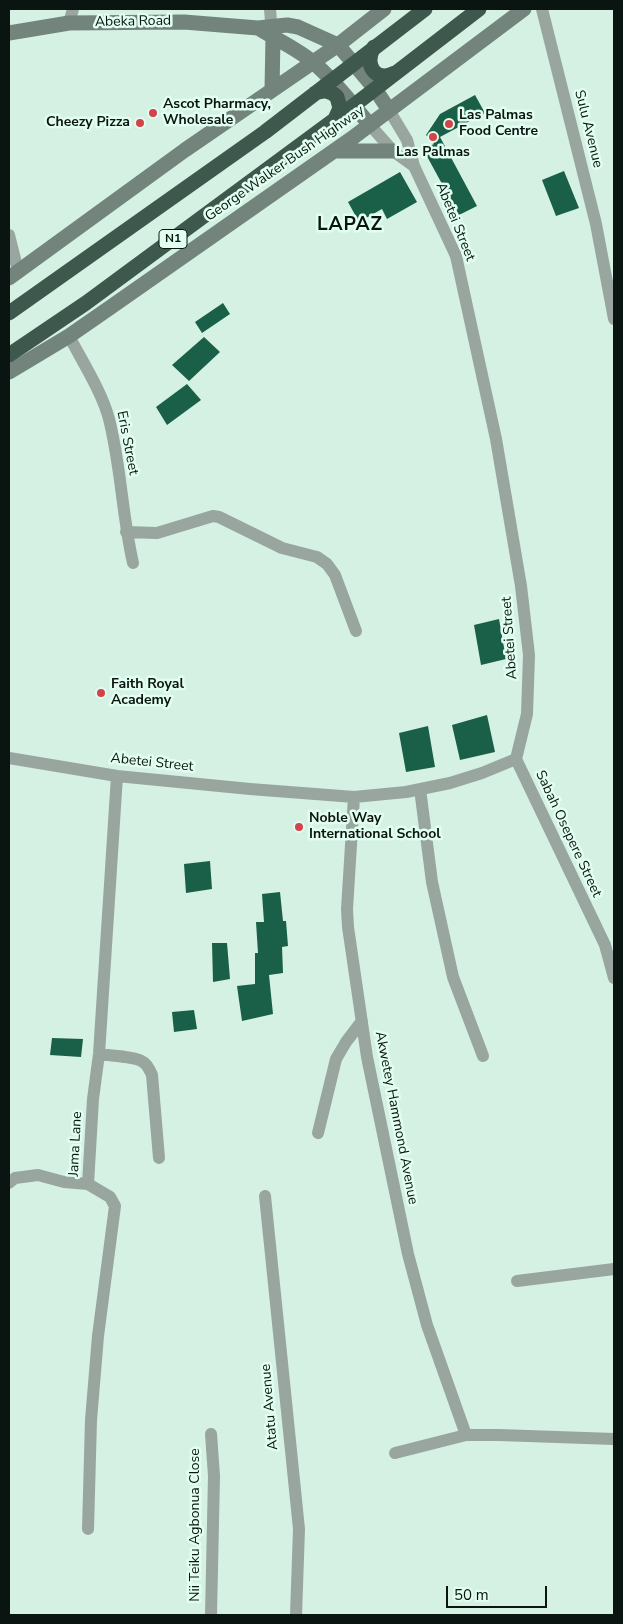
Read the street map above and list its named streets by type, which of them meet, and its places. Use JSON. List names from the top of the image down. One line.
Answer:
{"streets":{"highway":["George Walker Bush Highway","N1"],"street":["Abeka Road","Sulu Avenue","Abetei Street","Eris Street","Sabah Osepere Street","Akwetey Hammond Avenue","Jama Lane","Atatu Avenue","Nii Teiku Agbonua Close"]},"crossings":[["Abeka Road","George Walker Bush Highway"],["Abeka Road","Abetei Street"],["Abeka Road","N1"],["George Walker Bush Highway","Abetei Street"],["George Walker Bush Highway","Eris Street"],["Abetei Street","Sabah Osepere Street"],["Abetei Street","Akwetey Hammond Avenue"],["Abetei Street","Jama Lane"]],"districts":["LAPAZ"],"places":["Ascot Pharmacy, Wholesale","Cheezy Pizza","Las Palmas Food Centre","Las Palmas","Faith Royal Academy","Noble Way International School"],"scale_bar":"50 m"}
